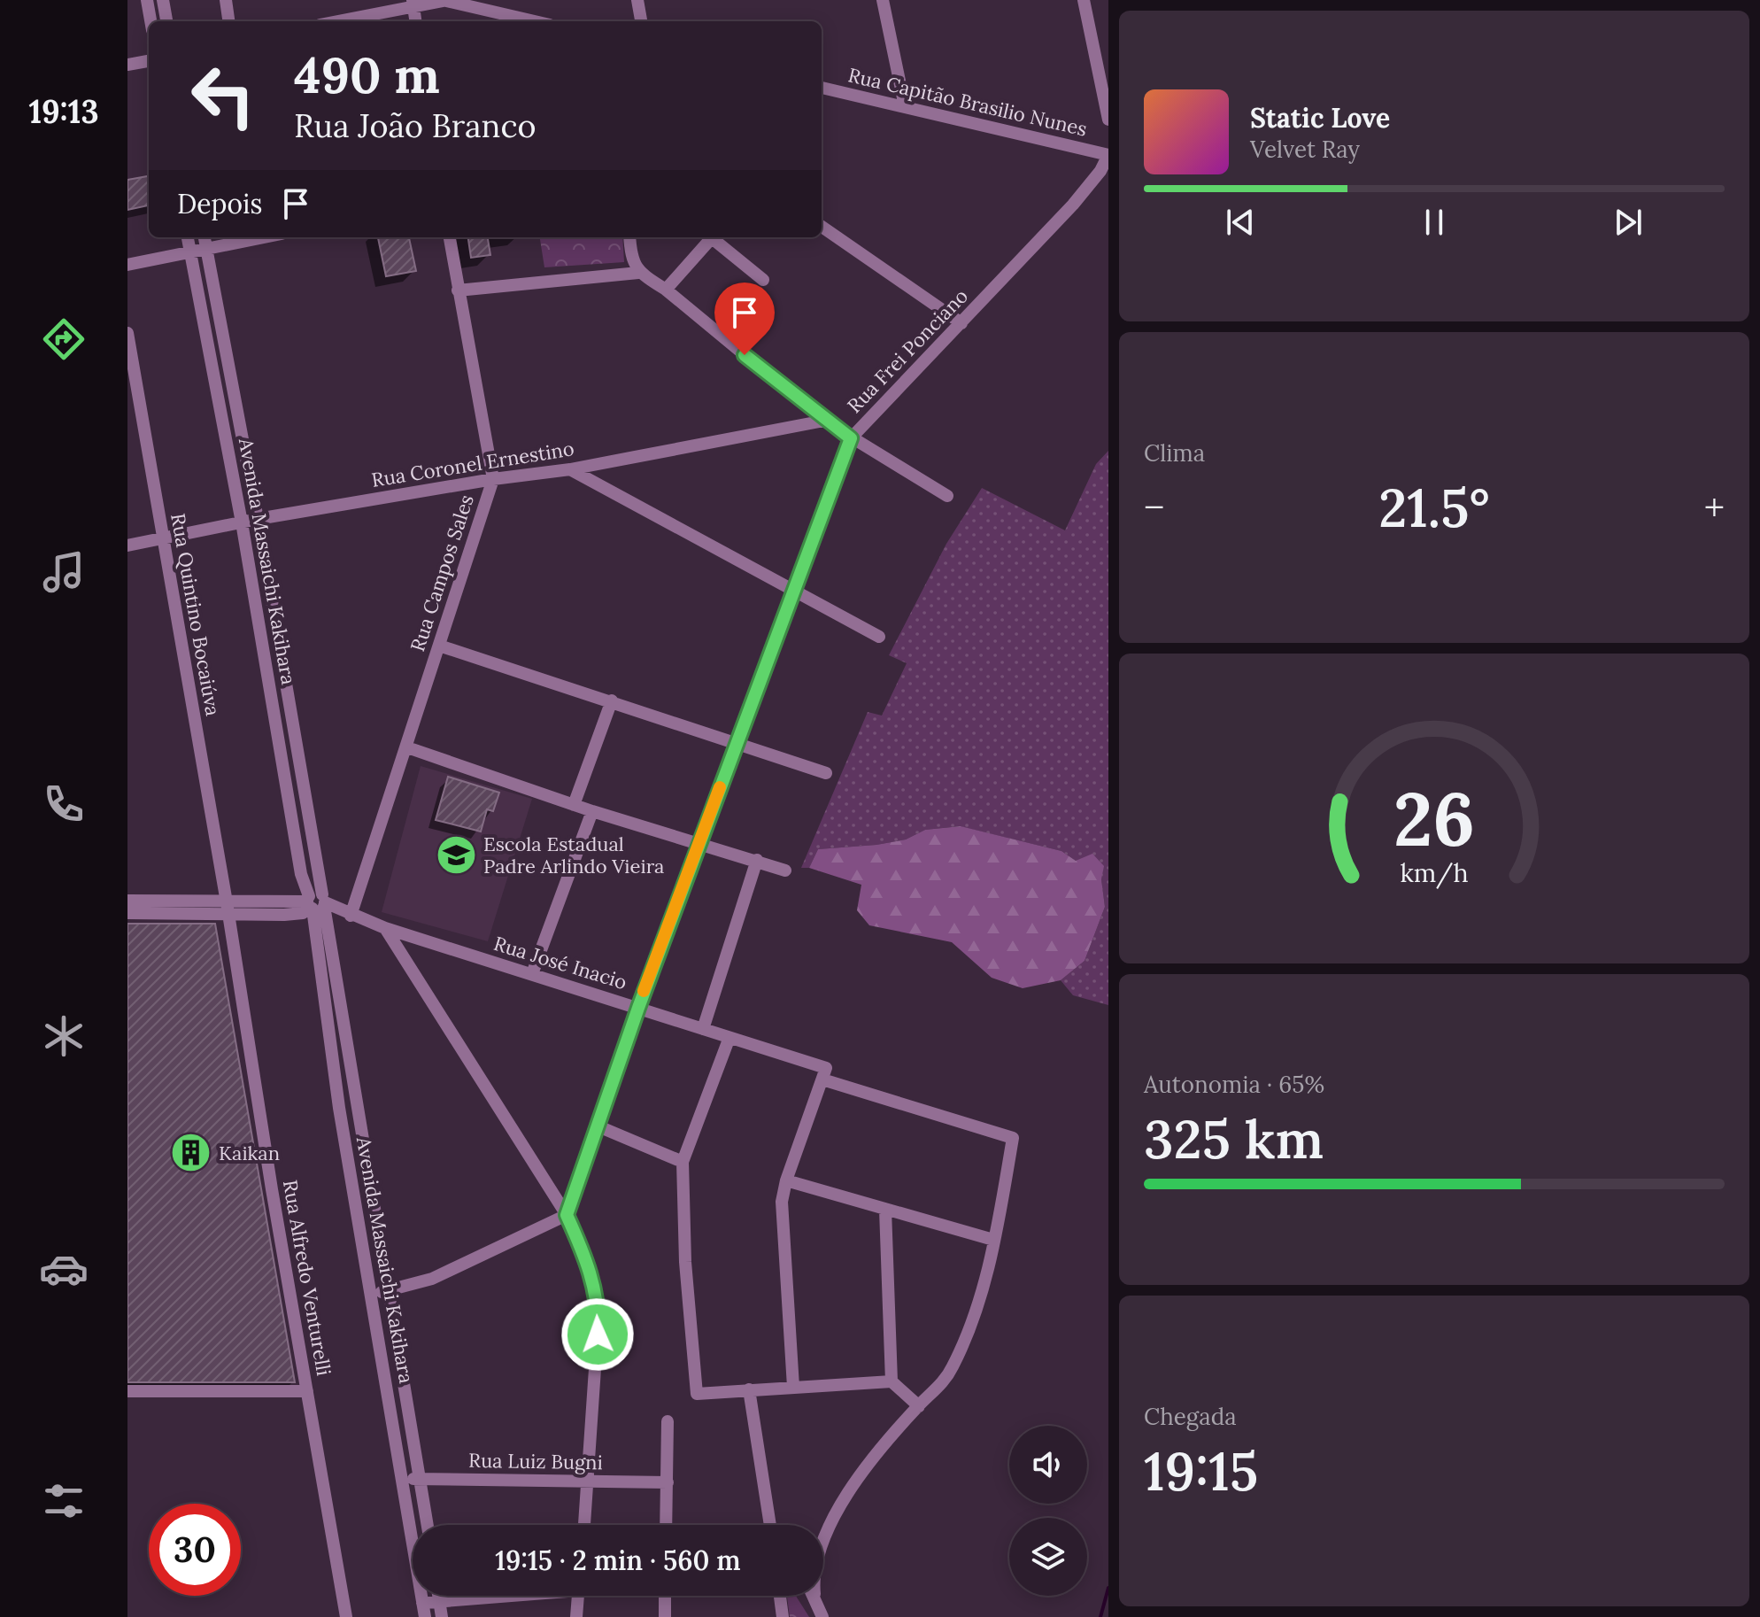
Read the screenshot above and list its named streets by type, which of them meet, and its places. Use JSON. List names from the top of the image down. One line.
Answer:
{"streets":{"street":["Rua Capitão Brasilio Nunes","Rua Frei Ponciano","Rua Coronel Ernestino","Avenida Massaichi Kakihara","Rua Campos Sales","Rua Quintino Bocaiúva","Rua José Inacio","Rua Alfredo Venturelli","Rua Luiz Bugni"]},"crossings":[["Rua Capitão Brasilio Nunes","Rua Frei Ponciano"],["Rua Frei Ponciano","Rua José Inacio"],["Rua Coronel Ernestino","Avenida Massaichi Kakihara"],["Rua Coronel Ernestino","Rua Campos Sales"],["Rua Coronel Ernestino","Rua Quintino Bocaiúva"],["Avenida Massaichi Kakihara","Rua José Inacio"],["Avenida Massaichi Kakihara","Rua Luiz Bugni"],["Rua Campos Sales","Rua José Inacio"],["Rua Quintino Bocaiúva","Rua José Inacio"],["Rua Quintino Bocaiúva","Rua Alfredo Venturelli"],["Rua José Inacio","Rua Alfredo Venturelli"]],"places":{"school or university":["Escola Estadual Padre Arlindo Vieira"],"building":["Kaikan"]},"page":{"tabs":"19:13","turn":["490 m","Rua João Branco"],"song":["Static Love","Velvet Ray"],"then":"Depois","tile":["Clima",["Autonomia · 65%","325 km"],["Chegada","19:15"]],"heat":["−","21.5°","+"],"limit":"30","trip":"19:15 · 2 min · 560 m","gauge":["26","km/h"]}}
